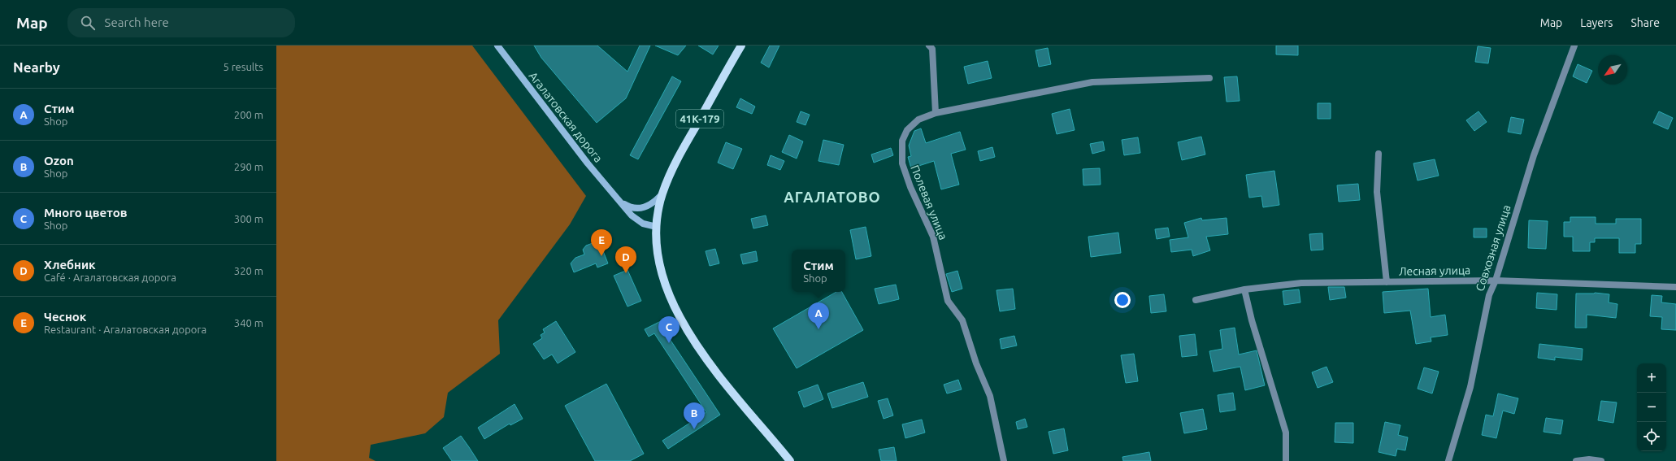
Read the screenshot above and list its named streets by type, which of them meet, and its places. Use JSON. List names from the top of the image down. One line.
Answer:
{"streets":{"main road":["Агалатовская дорога","41К-179"],"street":["Полевая улица","Совхозная улица","Лесная улица"]},"crossings":[["Агалатовская дорога","41К-179"],["Совхозная улица","Лесная улица"]],"districts":["АГАЛАТОВО"],"north":"bottom left","page":{"header":"Map","search":"Search here","nav":["Map","Layers","Share"],"heading":["Nearby","5 results"],"list":[{"mark":"A","name":"Стим","note":"Shop","value":"200 m"},{"mark":"B","name":"Ozon","note":"Shop","value":"290 m"},{"mark":"C","name":"Много цветов","note":"Shop","value":"300 m"},{"mark":"D","name":"Хлебник","note":"Café · Агалатовская дорога","value":"320 m"},{"mark":"E","name":"Чеснок","note":"Restaurant · Агалатовская дорога","value":"340 m"}],"pins":["E","D","A","C","B"],"popup":["Стим","Shop"],"map_buttons":["+","−"]}}
